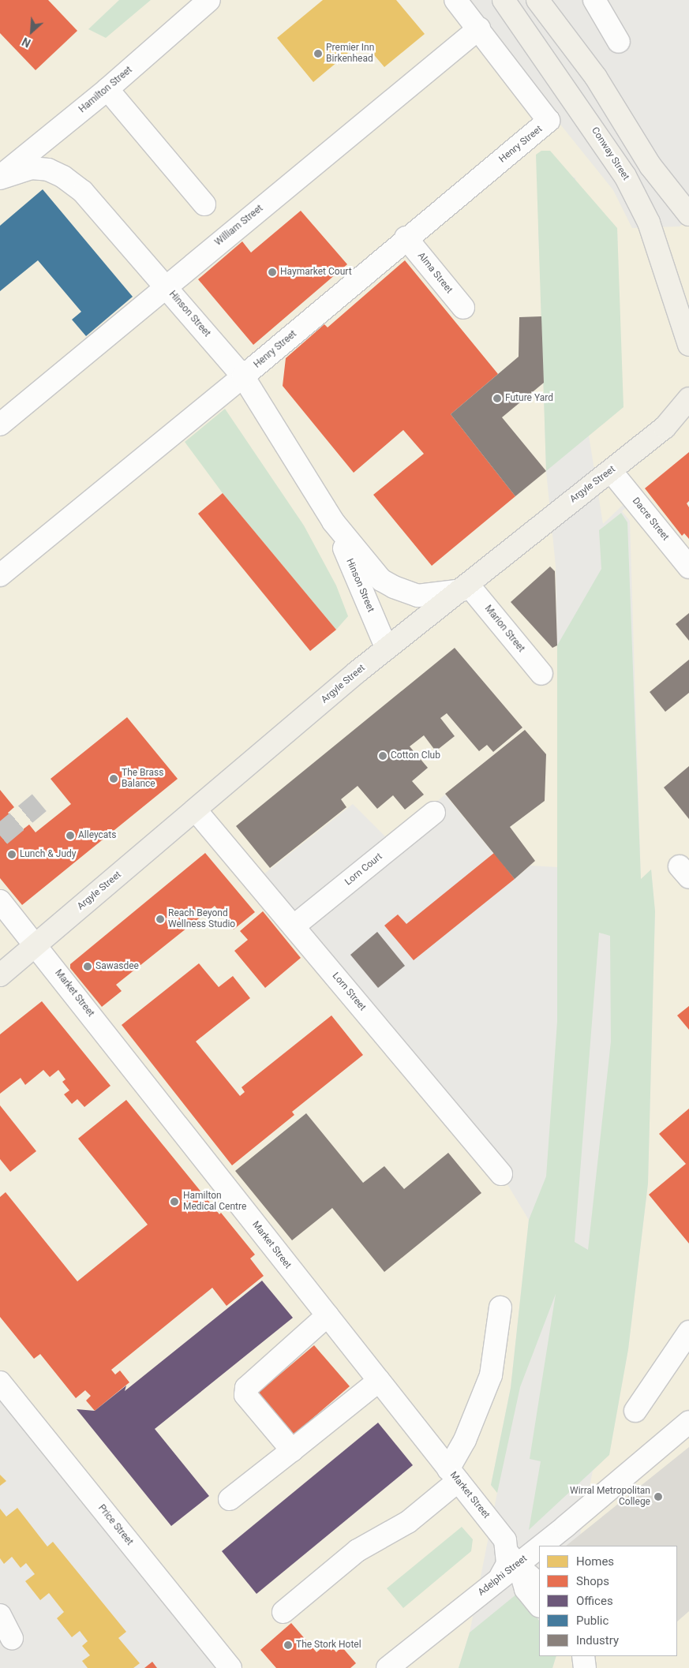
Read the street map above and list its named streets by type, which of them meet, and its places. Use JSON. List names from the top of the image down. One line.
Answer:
{"streets":{"main road":["Conway Street","Argyle Street"],"street":["Hamilton Street","Henry Street","William Street","Alma Street","Hinson Street","Dacre Street","Marion Street","Lorn Court","Lorn Street","Market Street","Price Street","Adelphi Street"]},"crossings":[["Hamilton Street","Hinson Street"],["Henry Street","William Street"],["Henry Street","Alma Street"],["Henry Street","Hinson Street"],["William Street","Hinson Street"],["Hinson Street","Argyle Street"],["Hinson Street","Marion Street"],["Argyle Street","Dacre Street"],["Argyle Street","Marion Street"],["Argyle Street","Lorn Street"],["Argyle Street","Market Street"],["Lorn Court","Lorn Street"],["Market Street","Adelphi Street"]],"places":["Premier Inn Birkenhead","Haymarket Court","Future Yard","Cotton Club","The Brass Balance","Alleycats","Lunch & Judy","Reach Beyond Wellness Studio","Sawasdee","Hamilton Medical Centre","Wirral Metropolitan College","The Stork Hotel"],"legend":["Homes","Shops","Offices","Public","Industry"],"north":"bottom left"}
